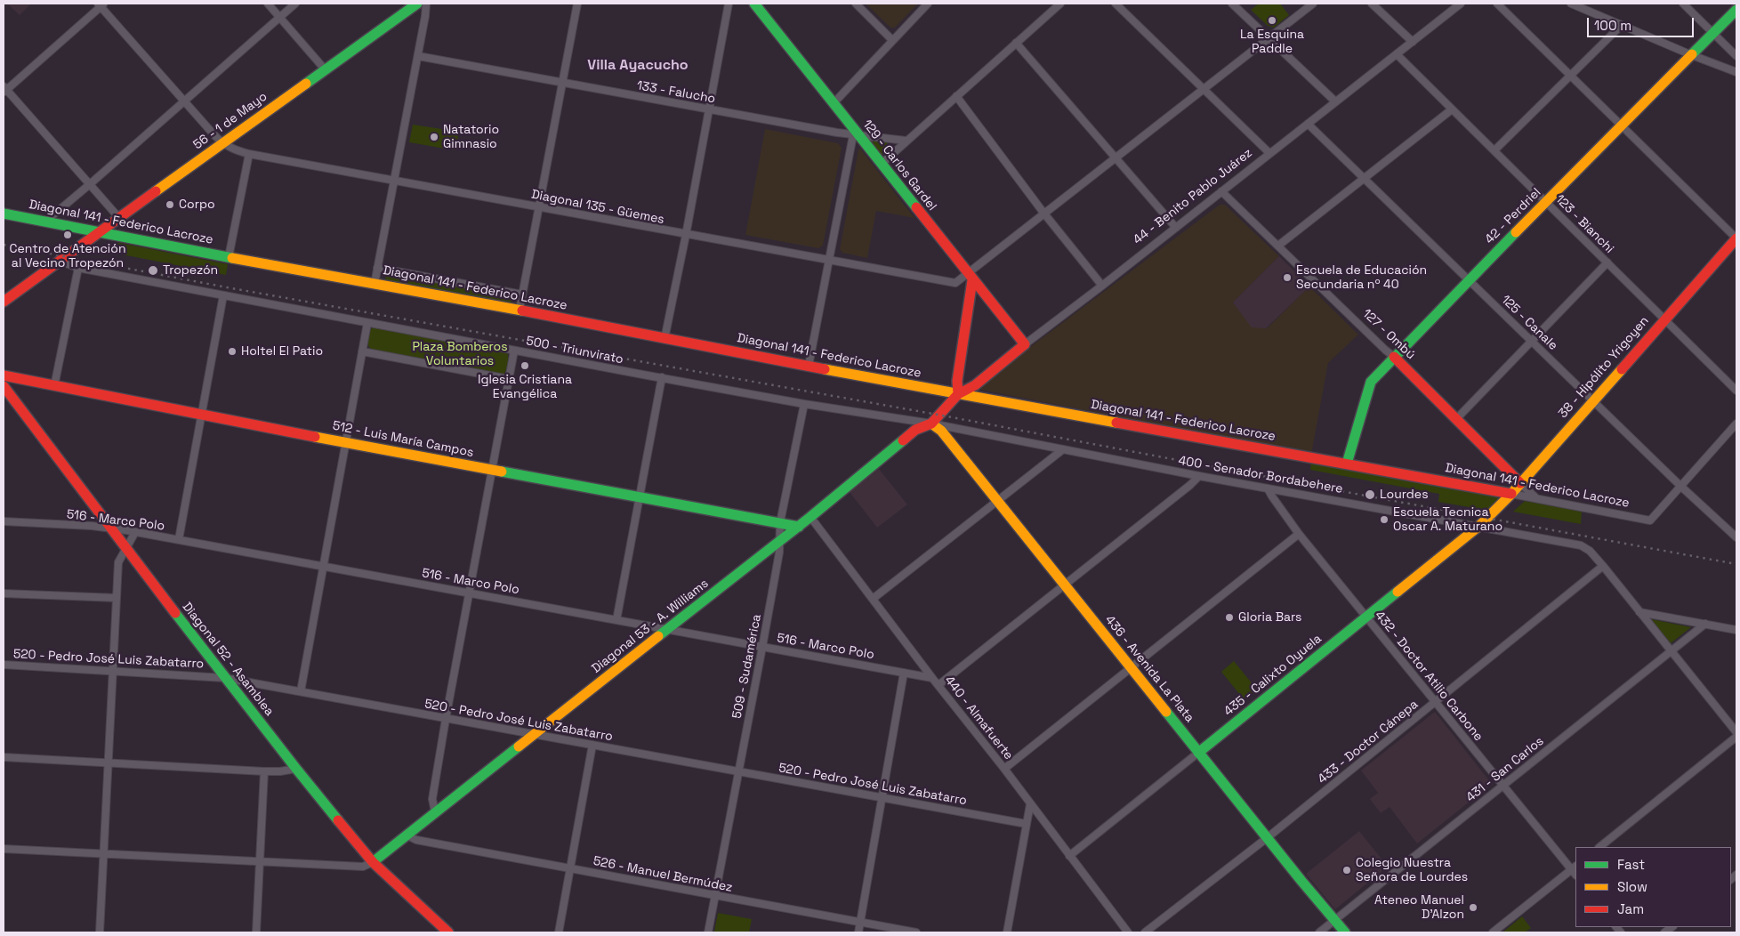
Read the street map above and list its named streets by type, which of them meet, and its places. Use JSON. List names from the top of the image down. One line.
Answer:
{"streets":{"street":["133 - Falucho","56 - 1 de Mayo","129 - Carlos Gardel","44 - Benito Pablo Juárez","Diagonal 135 - Güemes","42 - Perdriel","Diagonal 141 - Federico Lacroze","123 - Bianchi","125 - Canale","127 - Ombú","500 - Triunvirato","38 - Hipólito Yrigoyen","512 - Luis María Campos","400 - Senador Bordabehere","516 - Marco Polo","Diagonal 53 - A. Williams","520 - Pedro José Luis Zabatarro","Diagonal 52 - Asamblea","509 - Sudamérica","436 - Avenida La Plata","435 - Calixto Oyuela","432 - Doctor Atilio Carbone","440 - Almafuerte","433 - Doctor Cánepa","431 - San Carlos","526 - Manuel Bermúdez"]},"crossings":[["133 - Falucho","129 - Carlos Gardel"],["56 - 1 de Mayo","Diagonal 135 - Güemes"],["56 - 1 de Mayo","Diagonal 141 - Federico Lacroze"],["56 - 1 de Mayo","500 - Triunvirato"],["129 - Carlos Gardel","44 - Benito Pablo Juárez"],["129 - Carlos Gardel","Diagonal 135 - Güemes"],["44 - Benito Pablo Juárez","Diagonal 141 - Federico Lacroze"],["44 - Benito Pablo Juárez","123 - Bianchi"],["44 - Benito Pablo Juárez","125 - Canale"],["44 - Benito Pablo Juárez","127 - Ombú"],["44 - Benito Pablo Juárez","Diagonal 53 - A. Williams"],["42 - Perdriel","Diagonal 141 - Federico Lacroze"],["42 - Perdriel","123 - Bianchi"],["42 - Perdriel","125 - Canale"],["42 - Perdriel","127 - Ombú"],["Diagonal 141 - Federico Lacroze","125 - Canale"],["Diagonal 141 - Federico Lacroze","127 - Ombú"],["Diagonal 141 - Federico Lacroze","38 - Hipólito Yrigoyen"],["123 - Bianchi","38 - Hipólito Yrigoyen"],["125 - Canale","38 - Hipólito Yrigoyen"],["127 - Ombú","38 - Hipólito Yrigoyen"],["500 - Triunvirato","400 - Senador Bordabehere"],["500 - Triunvirato","Diagonal 53 - A. Williams"],["500 - Triunvirato","509 - Sudamérica"],["500 - Triunvirato","436 - Avenida La Plata"],["38 - Hipólito Yrigoyen","435 - Calixto Oyuela"],["512 - Luis María Campos","Diagonal 53 - A. Williams"],["512 - Luis María Campos","509 - Sudamérica"],["400 - Senador Bordabehere","Diagonal 53 - A. Williams"],["400 - Senador Bordabehere","436 - Avenida La Plata"],["400 - Senador Bordabehere","435 - Calixto Oyuela"],["400 - Senador Bordabehere","432 - Doctor Atilio Carbone"],["400 - Senador Bordabehere","433 - Doctor Cánepa"],["516 - Marco Polo","Diagonal 53 - A. Williams"],["516 - Marco Polo","Diagonal 52 - Asamblea"],["516 - Marco Polo","509 - Sudamérica"],["516 - Marco Polo","440 - Almafuerte"],["Diagonal 53 - A. Williams","520 - Pedro José Luis Zabatarro"],["Diagonal 53 - A. Williams","Diagonal 52 - Asamblea"],["Diagonal 53 - A. Williams","509 - Sudamérica"],["Diagonal 53 - A. Williams","436 - Avenida La Plata"],["Diagonal 53 - A. Williams","440 - Almafuerte"],["Diagonal 53 - A. Williams","526 - Manuel Bermúdez"],["520 - Pedro José Luis Zabatarro","Diagonal 52 - Asamblea"],["520 - Pedro José Luis Zabatarro","509 - Sudamérica"],["509 - Sudamérica","526 - Manuel Bermúdez"],["436 - Avenida La Plata","435 - Calixto Oyuela"],["436 - Avenida La Plata","433 - Doctor Cánepa"],["436 - Avenida La Plata","431 - San Carlos"],["435 - Calixto Oyuela","432 - Doctor Atilio Carbone"],["435 - Calixto Oyuela","440 - Almafuerte"],["432 - Doctor Atilio Carbone","433 - Doctor Cánepa"],["432 - Doctor Atilio Carbone","431 - San Carlos"]],"districts":["Villa Ayacucho"],"parks":["Plaza Bomberos Voluntarios"],"places":["La Esquina Paddle","Natatorio Gimnasio","Corpo","Centro de Atención al Vecino Tropezón","Tropezón","Escuela de Educación Secundaria nº 40","Holtel El Patio","Iglesia Cristiana Evangélica","Lourdes","Escuela Tecnica Oscar A. Maturano","Gloria Bars","Colegio Nuestra Señora de Lourdes","Ateneo Manuel D'Alzon"],"legend":["Fast","Slow","Jam"],"scale_bar":"100 m"}
